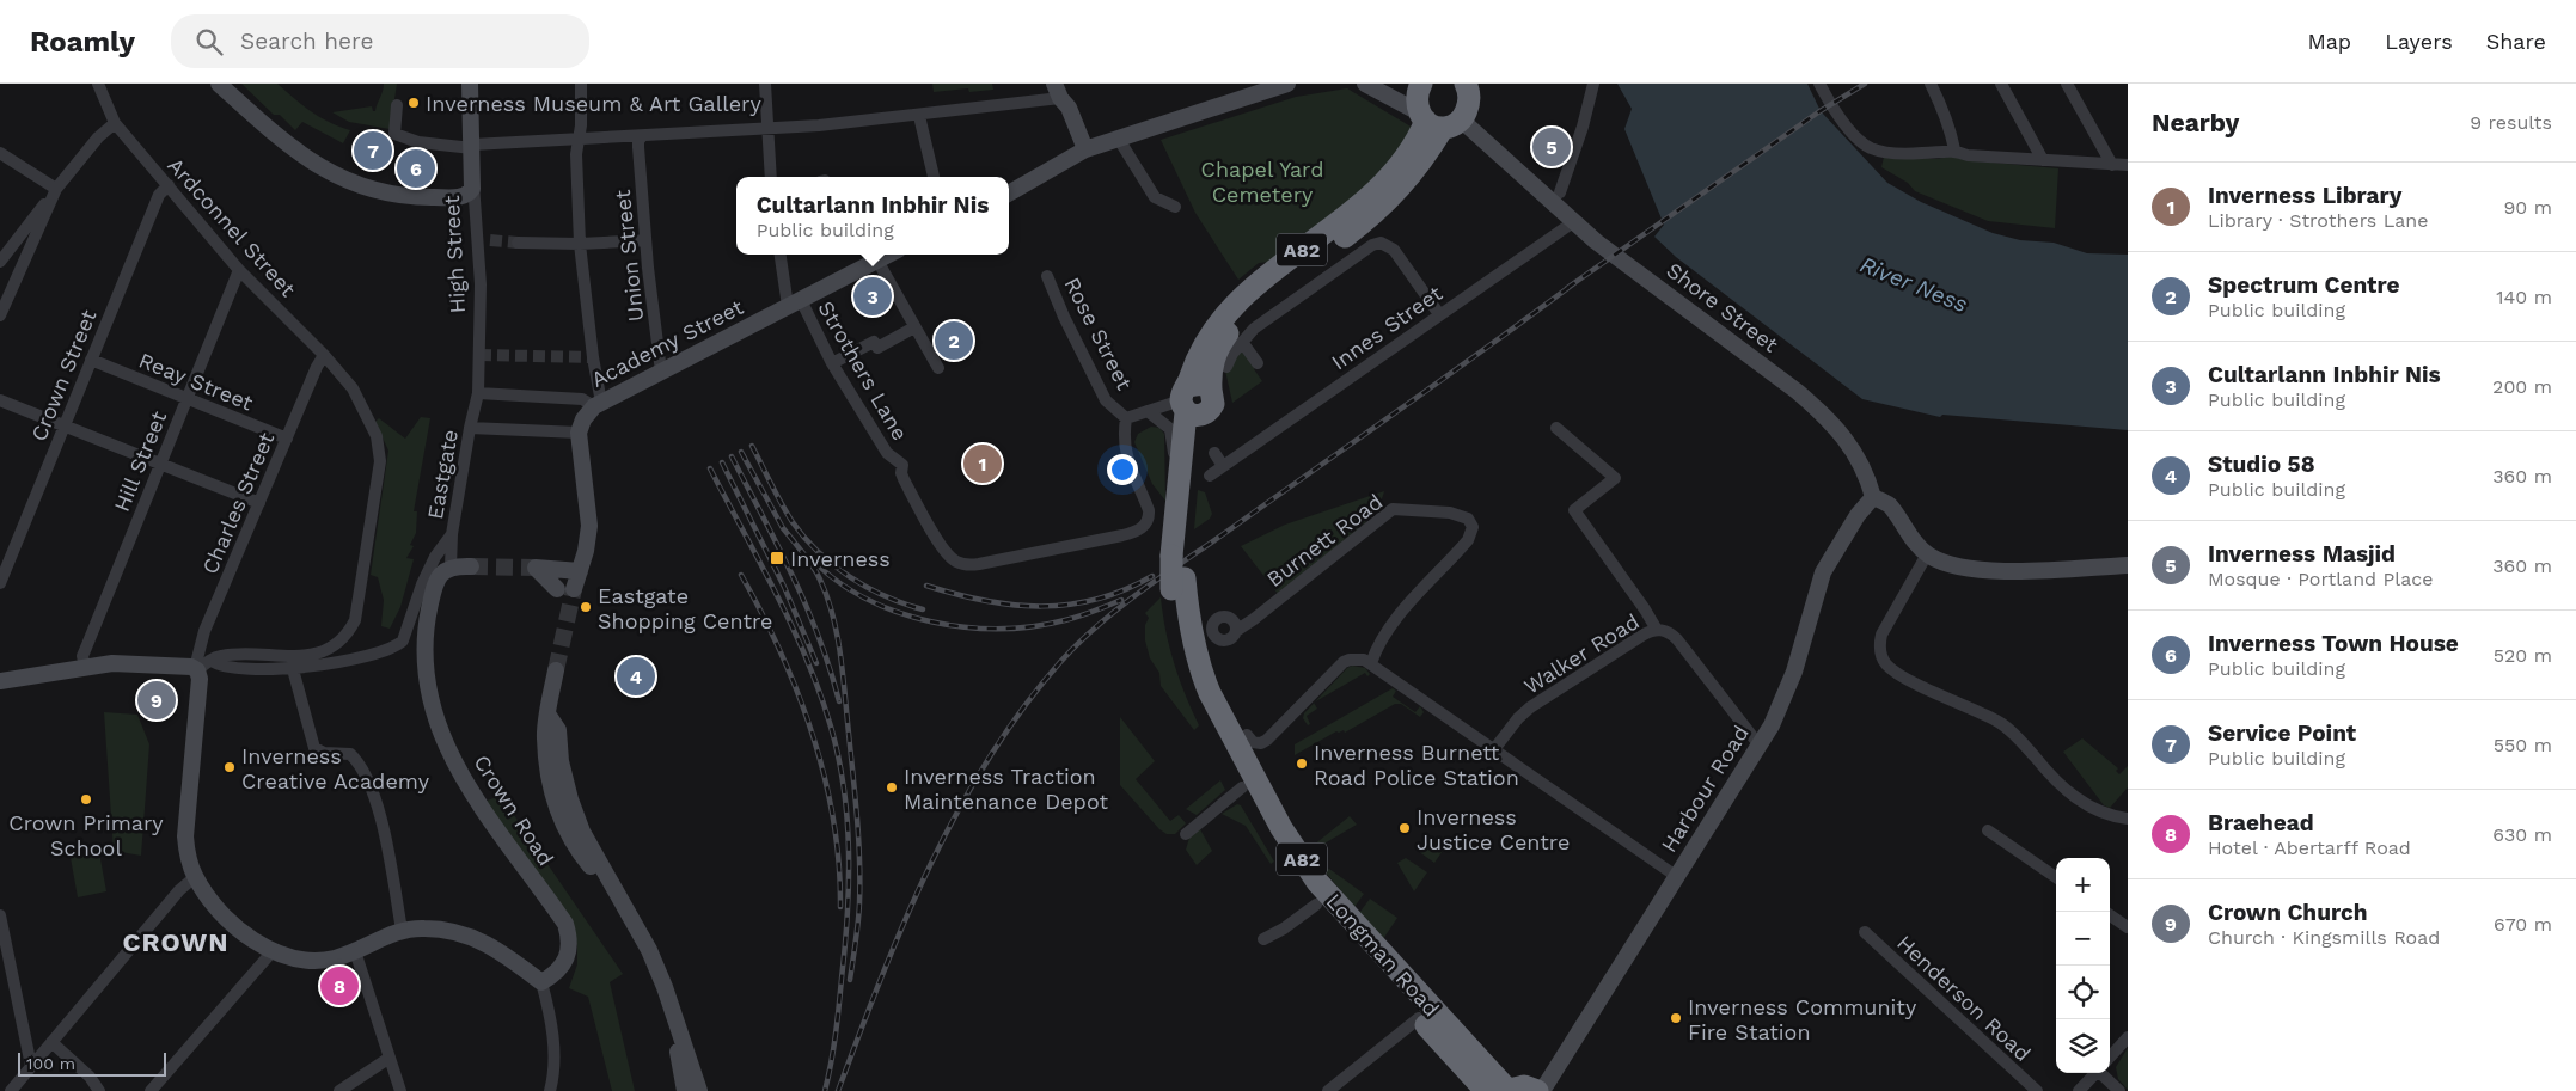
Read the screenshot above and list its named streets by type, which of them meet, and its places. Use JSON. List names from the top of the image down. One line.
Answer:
{"streets":{"highway":["A82","Longman Road"],"street":["Ardconnel Street","High Street","Union Street","Shore Street","Innes Street","Rose Street","Academy Street","Strothers Lane","Crown Street","Reay Street","Hill Street","Eastgate","Charles Street","Burnett Road","Walker Road","Harbour Road","Crown Road","Henderson Road"]},"crossings":[["Ardconnel Street","Crown Street"],["Ardconnel Street","Hill Street"],["Ardconnel Street","Charles Street"],["A82","Shore Street"],["A82","Longman Road"],["High Street","Eastgate"],["Union Street","Academy Street"],["Shore Street","Innes Street"],["Shore Street","Harbour Road"],["Rose Street","Strothers Lane"],["Academy Street","Strothers Lane"],["Crown Street","Reay Street"],["Reay Street","Hill Street"],["Reay Street","Charles Street"],["Walker Road","Harbour Road"]],"districts":["CROWN"],"water":["River Ness"],"parks":["Chapel Yard Cemetery"],"places":{"other":["Inverness Museum & Art Gallery","Eastgate Shopping Centre","Inverness Burnett Road Police Station","Inverness Creative Academy","Inverness Traction Maintenance Depot","Crown Primary School","Inverness Justice Centre","Inverness Community Fire Station"],"transit":["Inverness"]},"scale_bar":"100 m","page":{"header":"Roamly","search":"Search here","nav":["Map","Layers","Share"],"heading":["Nearby","9 results"],"pins":["5","7","6","3","2","1","4","9","8"],"list":[{"mark":"1","name":"Inverness Library","note":"Library · Strothers Lane","value":"90 m"},{"mark":"2","name":"Spectrum Centre","note":"Public building","value":"140 m"},{"mark":"3","name":"Cultarlann Inbhir Nis","note":"Public building","value":"200 m"},{"mark":"4","name":"Studio 58","note":"Public building","value":"360 m"},{"mark":"5","name":"Inverness Masjid","note":"Mosque · Portland Place","value":"360 m"},{"mark":"6","name":"Inverness Town House","note":"Public building","value":"520 m"},{"mark":"7","name":"Service Point","note":"Public building","value":"550 m"},{"mark":"8","name":"Braehead","note":"Hotel · Abertarff Road","value":"630 m"},{"mark":"9","name":"Crown Church","note":"Church · Kingsmills Road","value":"670 m"}],"popup":["Cultarlann Inbhir Nis","Public building"],"map_buttons":["+","−"],"scale":"100 m"}}
